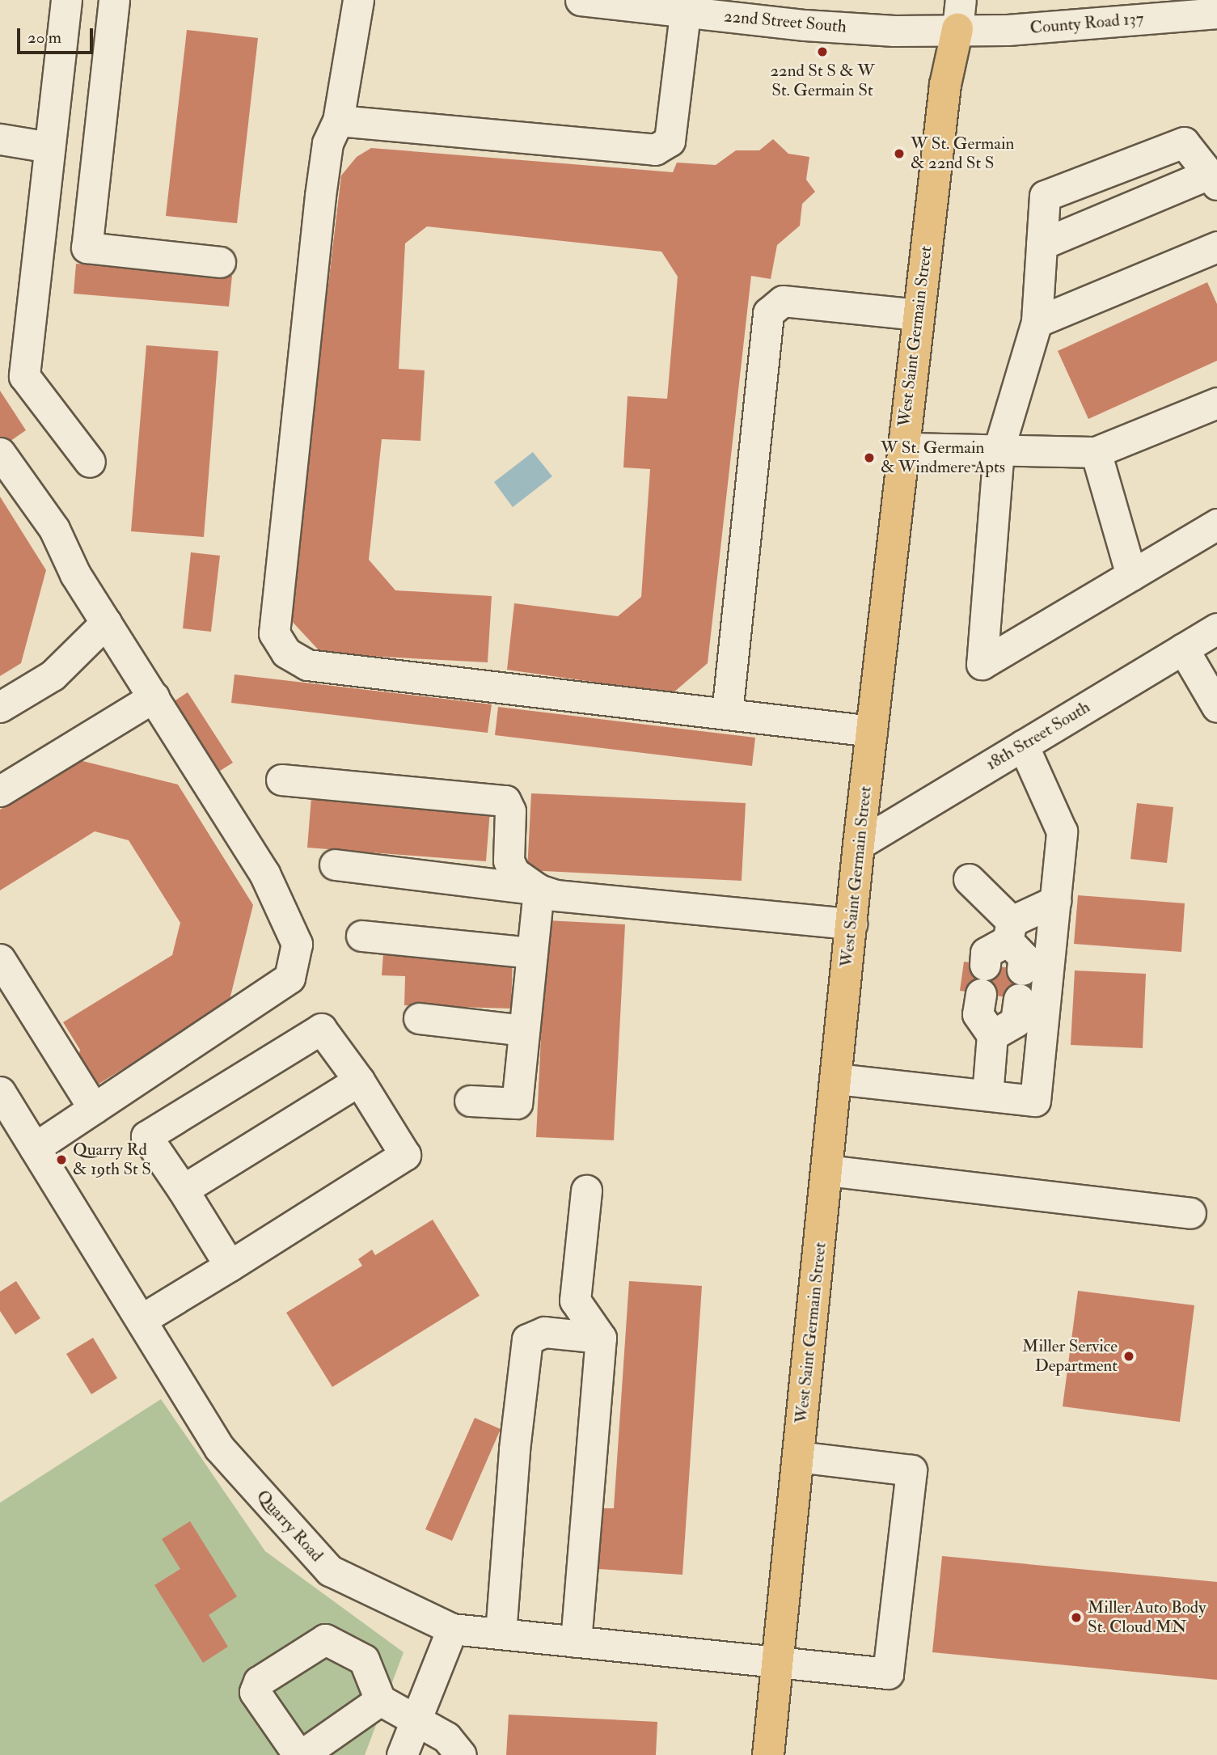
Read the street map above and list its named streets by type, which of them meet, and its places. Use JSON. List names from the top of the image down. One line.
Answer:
{"streets":{"main road":["West Saint Germain Street"],"street":["22nd Street South","County Road 137","18th Street South","Quarry Road"]},"crossings":[["22nd Street South","County Road 137"],["22nd Street South","West Saint Germain Street"],["County Road 137","West Saint Germain Street"],["West Saint Germain Street","18th Street South"],["West Saint Germain Street","Quarry Road"]],"places":["22nd St S & W St. Germain St","W St. Germain & 22nd St S","W St. Germain & Windmere Apts","Quarry Rd & 19th St S","Miller Service Department","Miller Auto Body St. Cloud MN"],"scale_bar":"20 m"}
